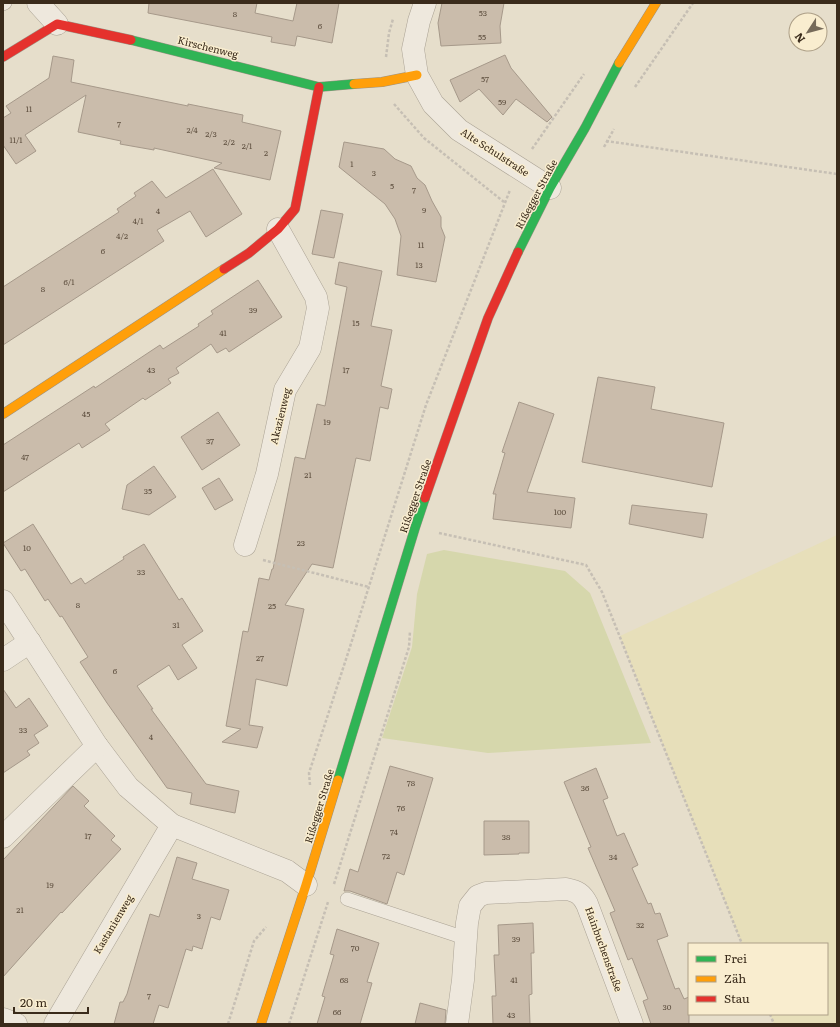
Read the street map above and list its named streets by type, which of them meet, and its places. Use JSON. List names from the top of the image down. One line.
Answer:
{"streets":{"street":["Kirschenweg","Alte Schulstraße","Rißegger Straße","Akazienweg","Kastanienweg","Hainbuchenstraße"]},"crossings":[["Kirschenweg","Alte Schulstraße"],["Alte Schulstraße","Rißegger Straße"]],"house_numbers":["53","8","6","55","57","59","11","7","2/4","2/3","11/1","2/2","2/1","2","1","3","5","7","9","4","4/1","4/2","11","6","13","6/1","8","39","15","41","43","17","45","19","37","47","21","35","100","23","10","33","8","25","31","27","6","33","4","78","36","76","74","17","38","72","34","19","21","3","32","39","70","68","41","7","30","66","43"],"legend":["Frei","Zäh","Stau"],"scale_bar":"20 m","north":"bottom left"}
